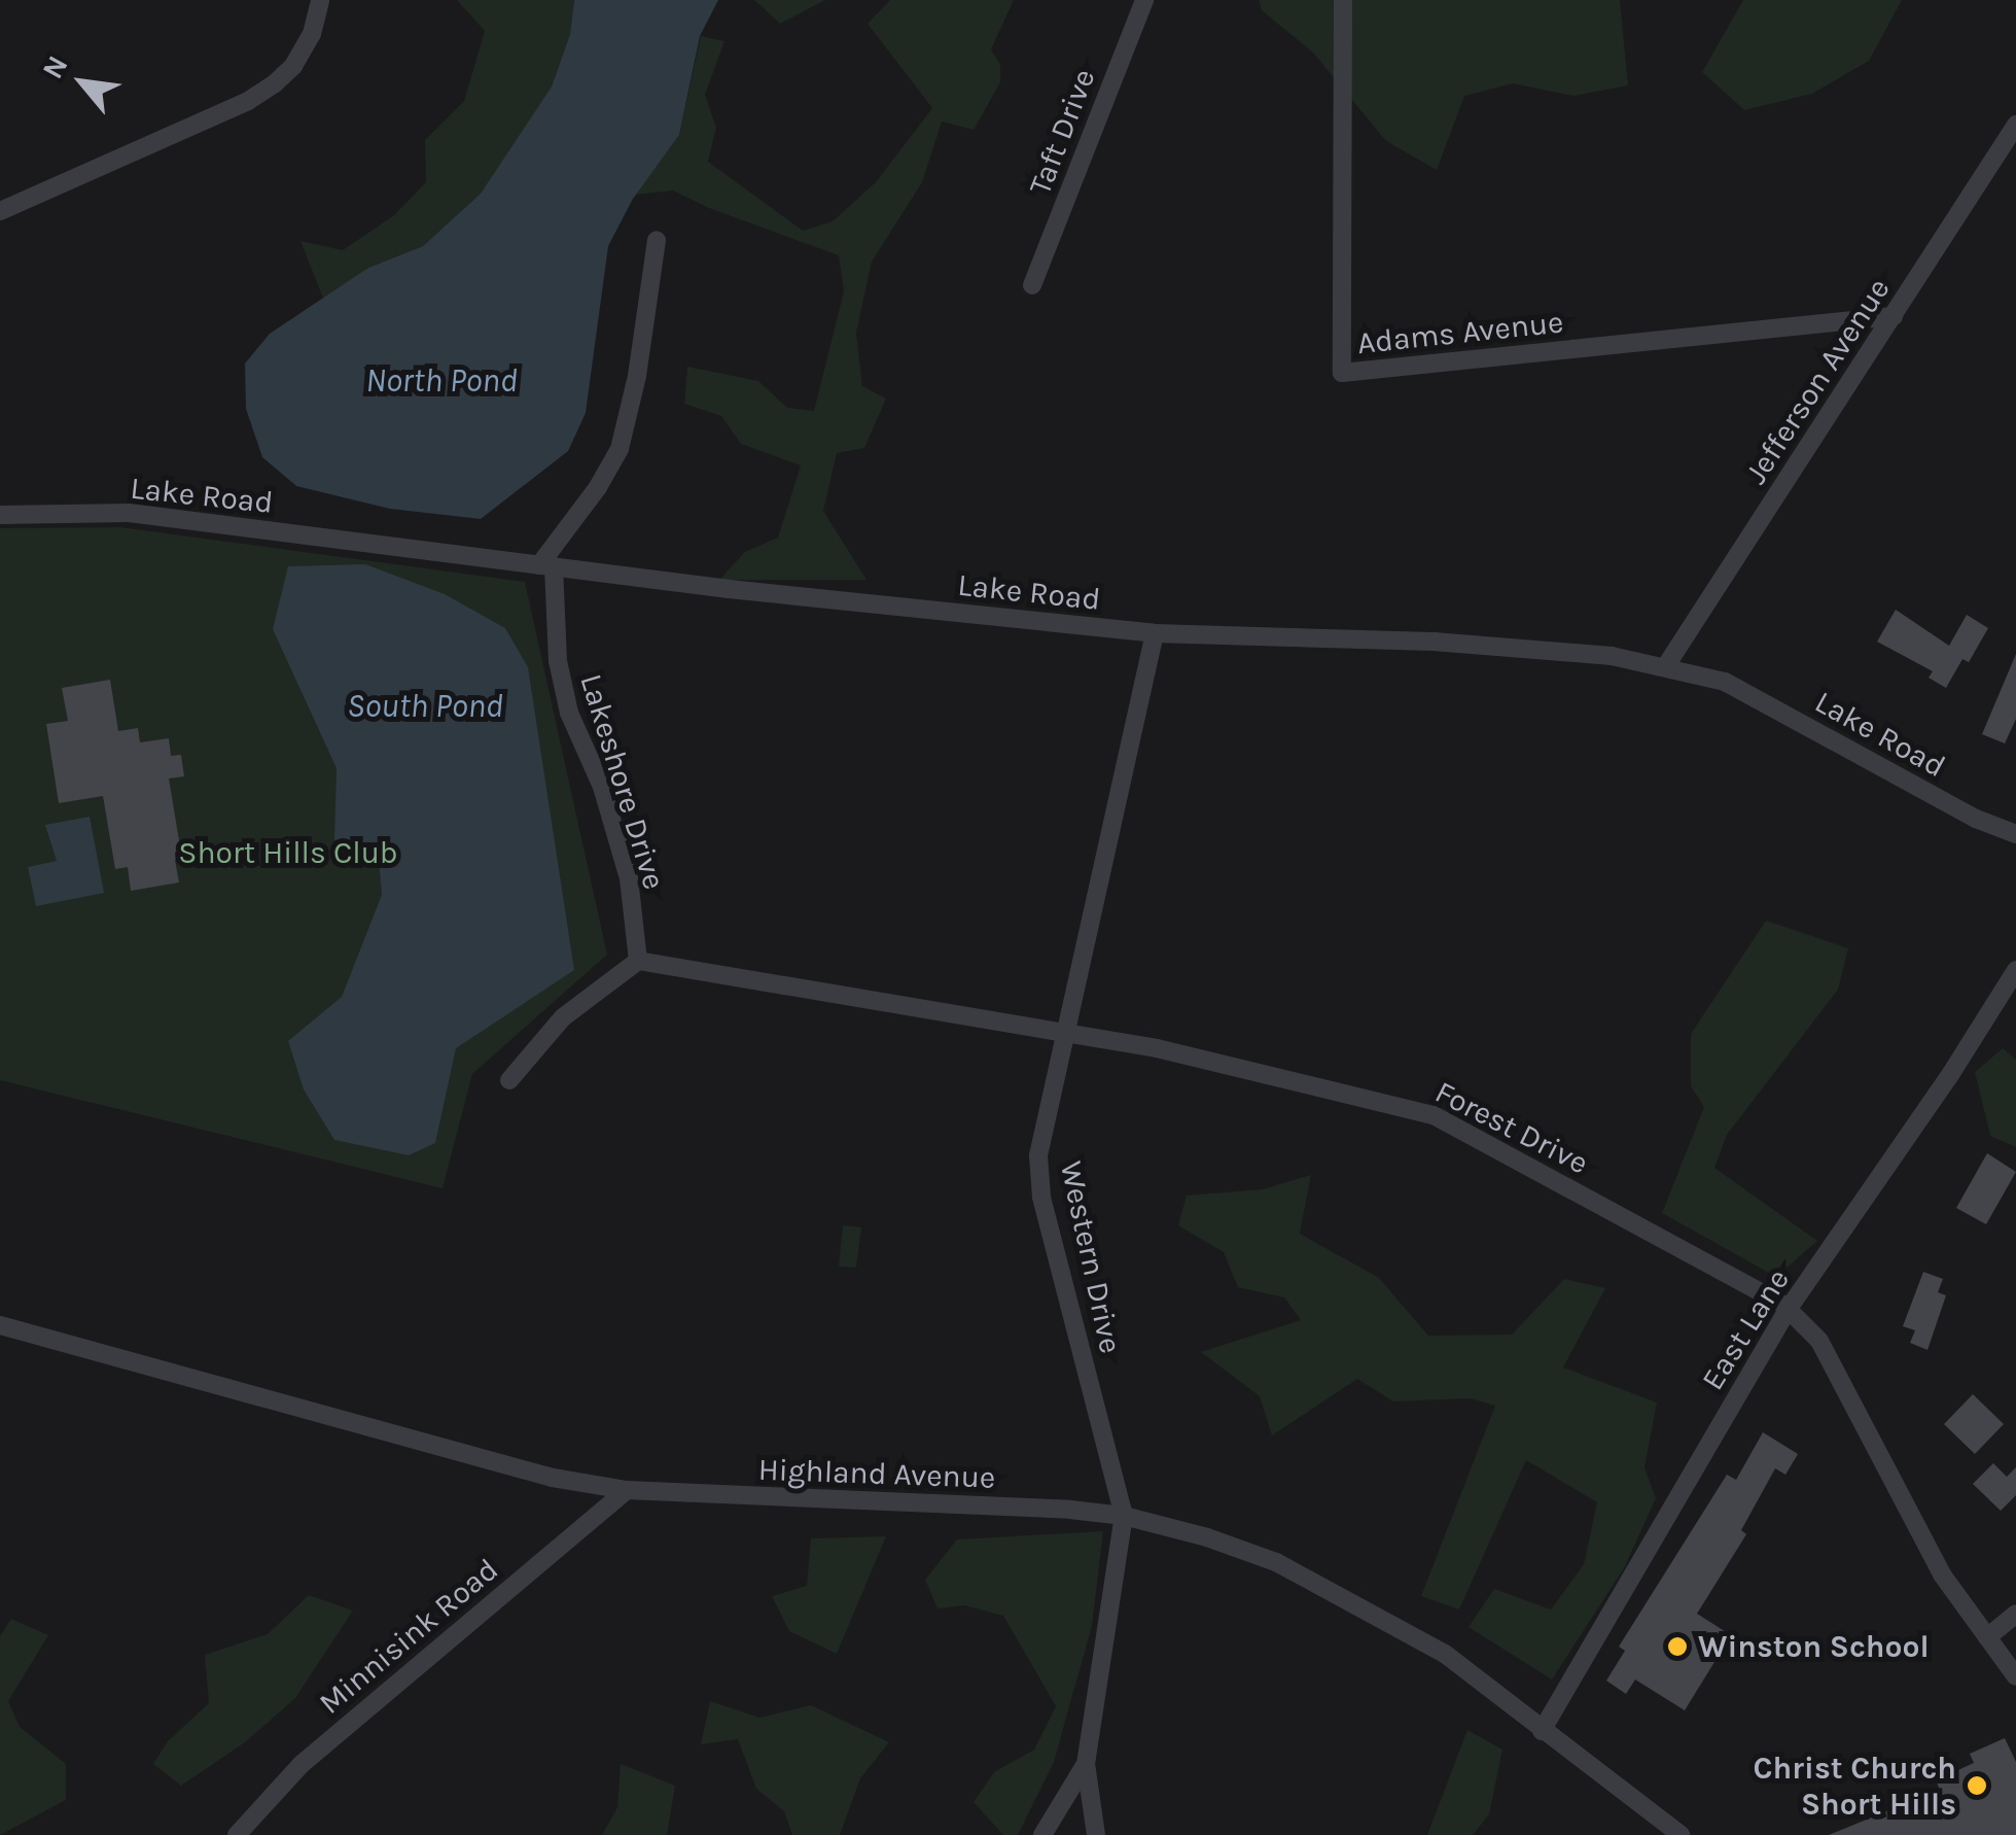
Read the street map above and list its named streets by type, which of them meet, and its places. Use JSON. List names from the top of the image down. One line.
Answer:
{"streets":{"street":["Taft Drive","Adams Avenue","Jefferson Avenue","Lake Road","Lakeshore Drive","Forest Drive","Western Drive","East Lane","Highland Avenue","Minnisink Road"]},"crossings":[["Adams Avenue","Jefferson Avenue"],["Jefferson Avenue","Lake Road"],["Lake Road","Lakeshore Drive"],["Lake Road","Western Drive"],["Lakeshore Drive","Forest Drive"],["Forest Drive","Western Drive"],["Forest Drive","East Lane"],["Western Drive","Highland Avenue"],["East Lane","Highland Avenue"],["Highland Avenue","Minnisink Road"]],"water":["North Pond","South Pond"],"parks":["Short Hills Club"],"places":["Winston School","Christ Church Short Hills"],"north":"top left"}
